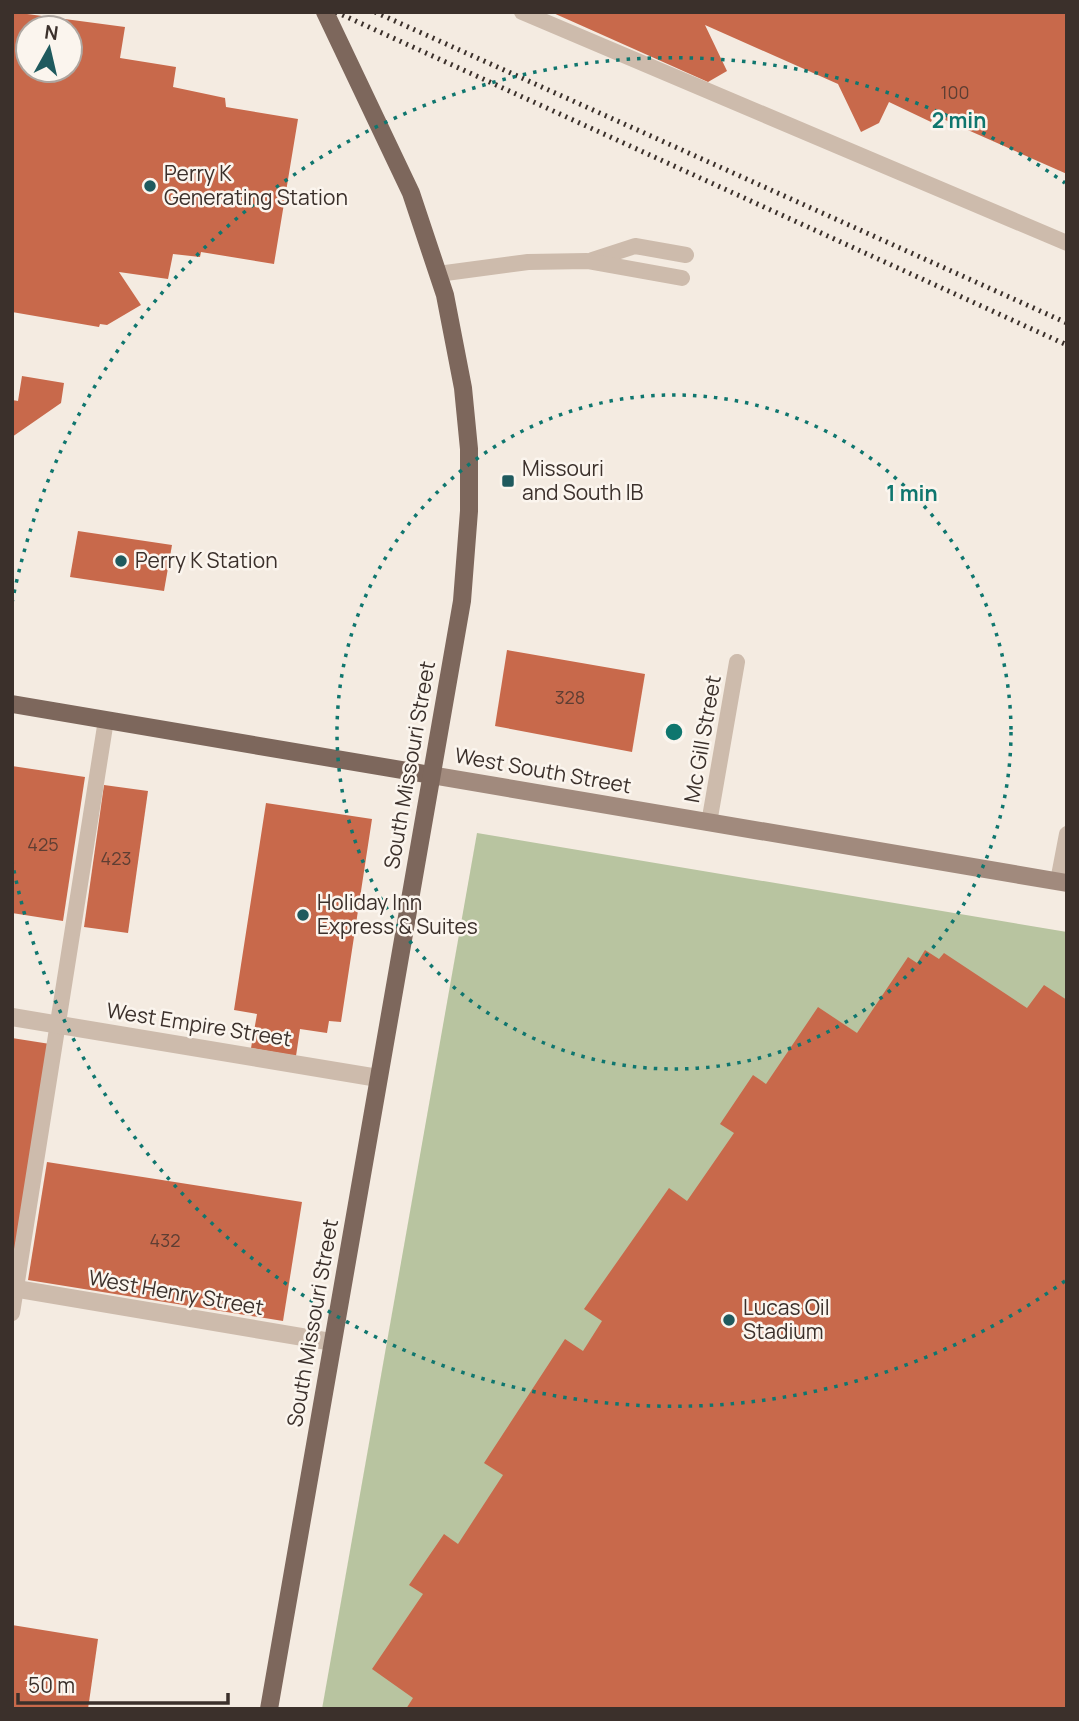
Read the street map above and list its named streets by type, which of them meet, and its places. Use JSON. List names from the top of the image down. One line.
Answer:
{"streets":{"main road":["South Missouri Street","West South Street"],"street":["West Empire Street","West Henry Street"],"lane":["Mc Gill Street"]},"crossings":[["Mc Gill Street","West South Street"],["South Missouri Street","West South Street"],["South Missouri Street","West Empire Street"],["South Missouri Street","West Henry Street"]],"places":{"other":["Perry K Generating Station","Perry K Station","Holiday Inn Express & Suites","Lucas Oil Stadium"],"transit":["Missouri and South IB"]},"house_numbers":["100","328","425","423","432"],"scale_bar":"50 m","north":"top","rings":["2 min","1 min"]}
